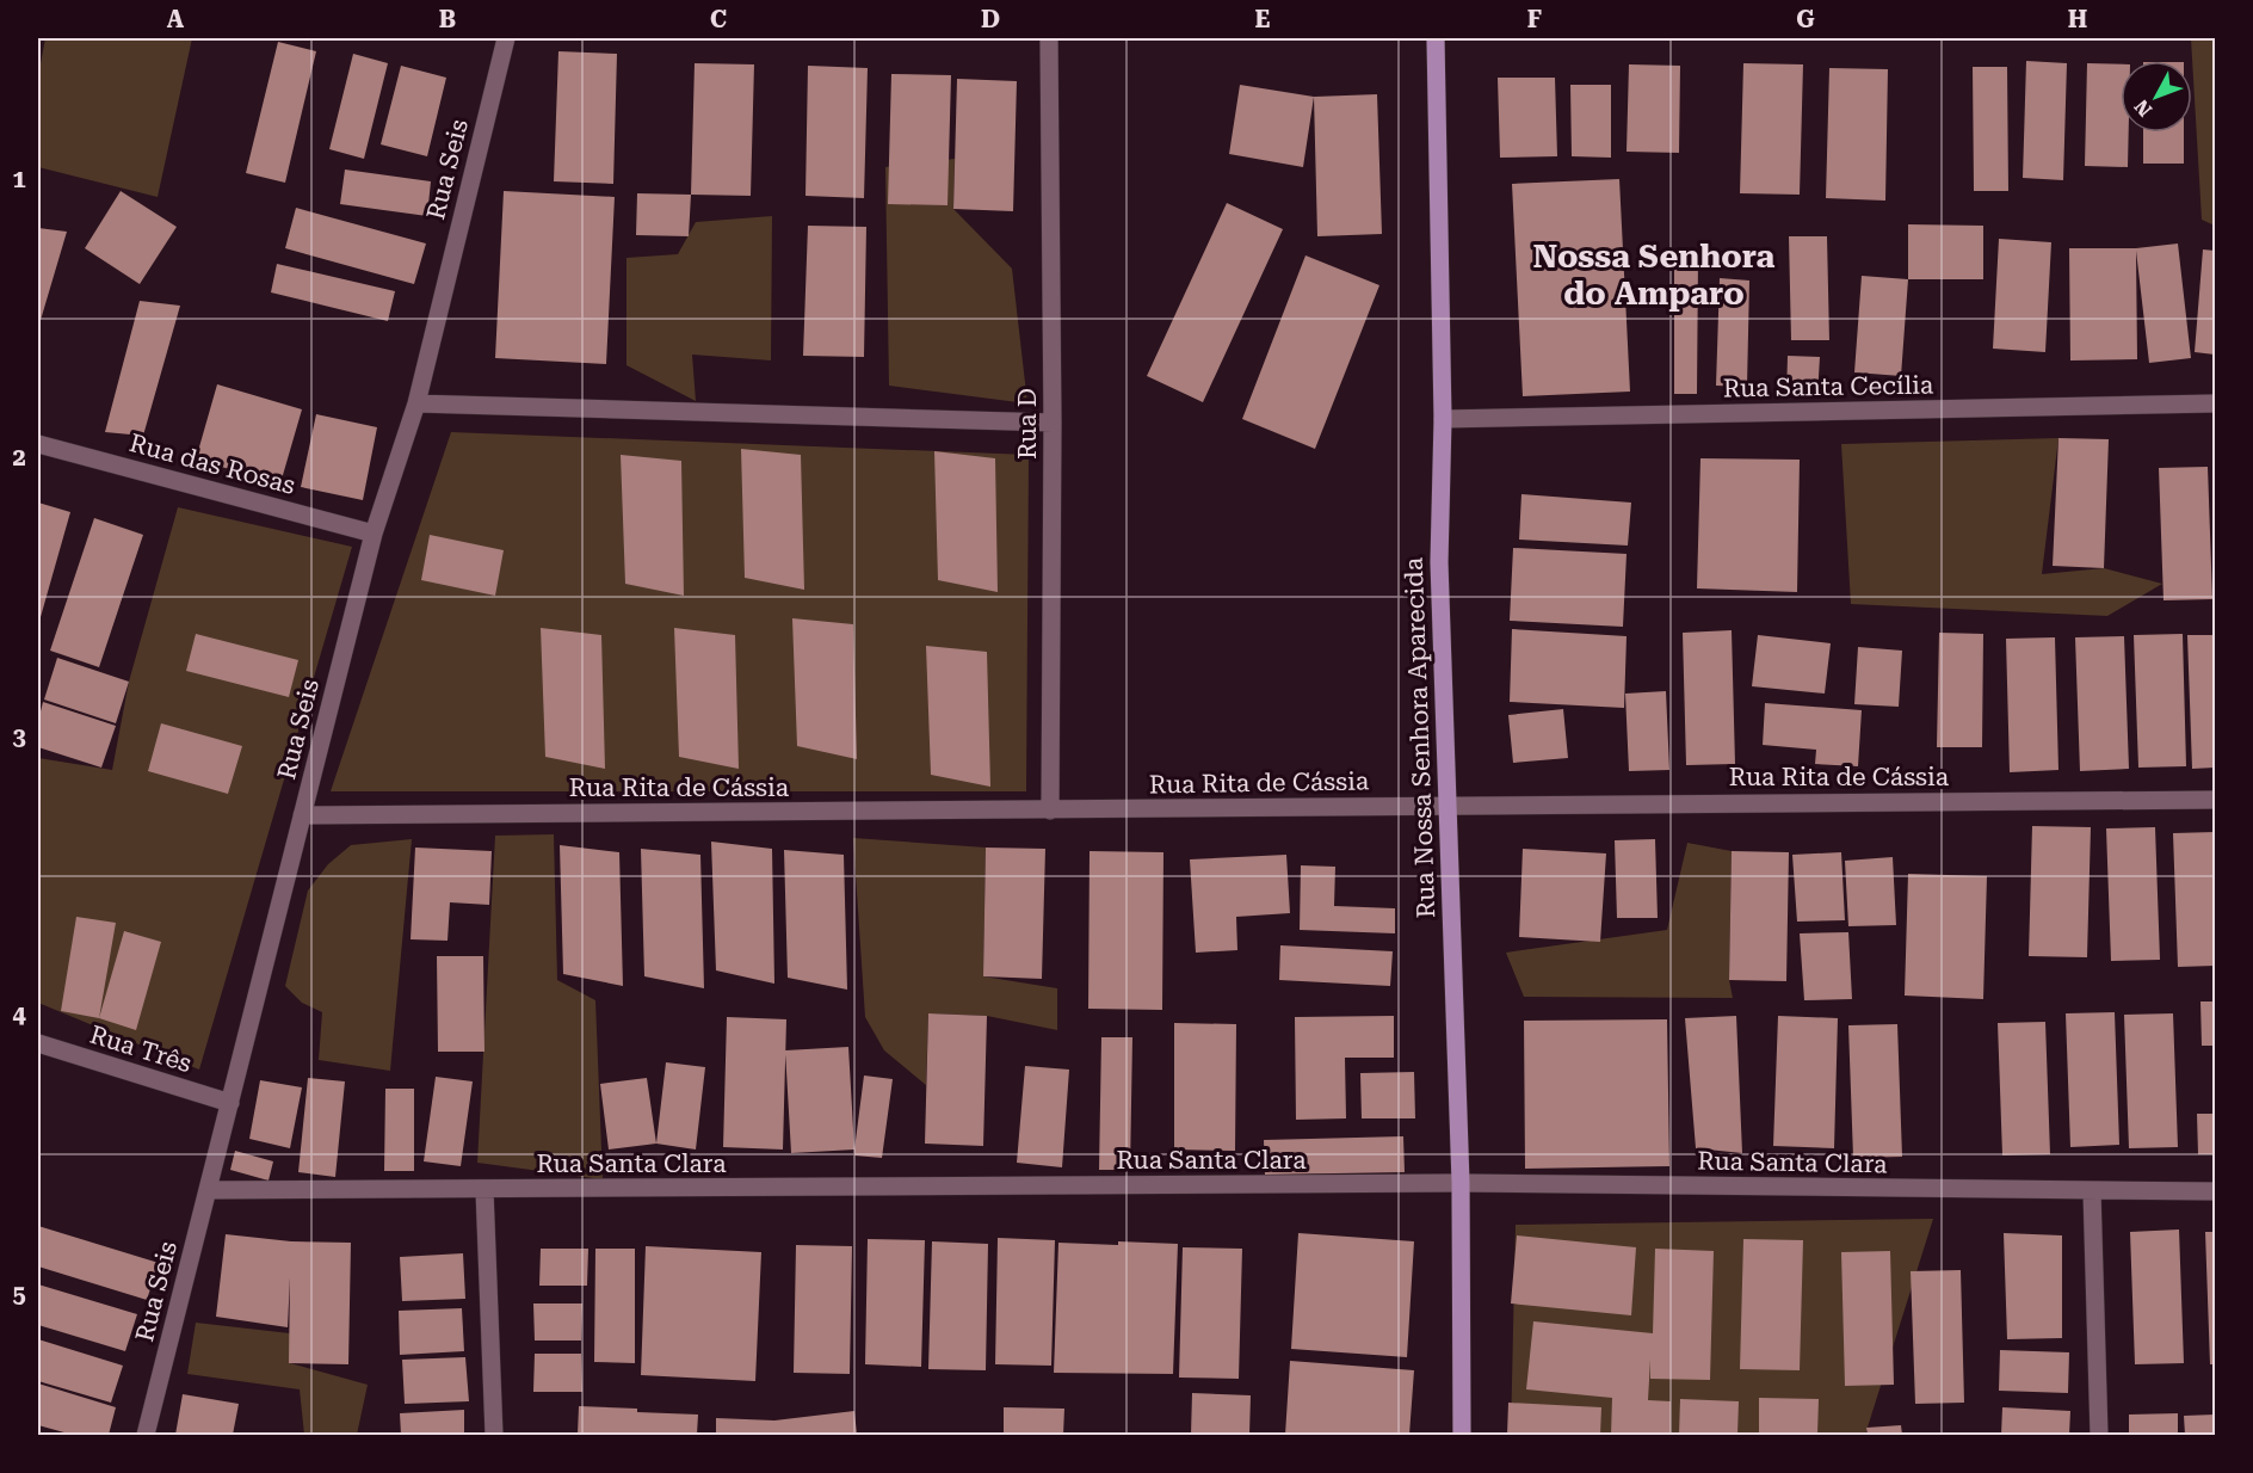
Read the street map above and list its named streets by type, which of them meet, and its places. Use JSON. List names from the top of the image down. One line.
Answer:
{"streets":{"main road":["Rua Nossa Senhora Aparecida"],"street":["Rua Seis","Rua Santa Cecília","Rua D","Rua das Rosas","Rua Rita de Cássia","Rua Três","Rua Santa Clara"]},"crossings":[["Rua Seis","Rua das Rosas"],["Rua Seis","Rua Rita de Cássia"],["Rua Seis","Rua Três"],["Rua Seis","Rua Santa Clara"],["Rua Santa Cecília","Rua Nossa Senhora Aparecida"],["Rua D","Rua Rita de Cássia"],["Rua Nossa Senhora Aparecida","Rua Rita de Cássia"],["Rua Nossa Senhora Aparecida","Rua Santa Clara"]],"districts":["Nossa Senhora do Amparo"],"north":"bottom left","grid":{"columns":["A","B","C","D","E","F","G","H"],"rows":["1","2","3","4","5"]}}
